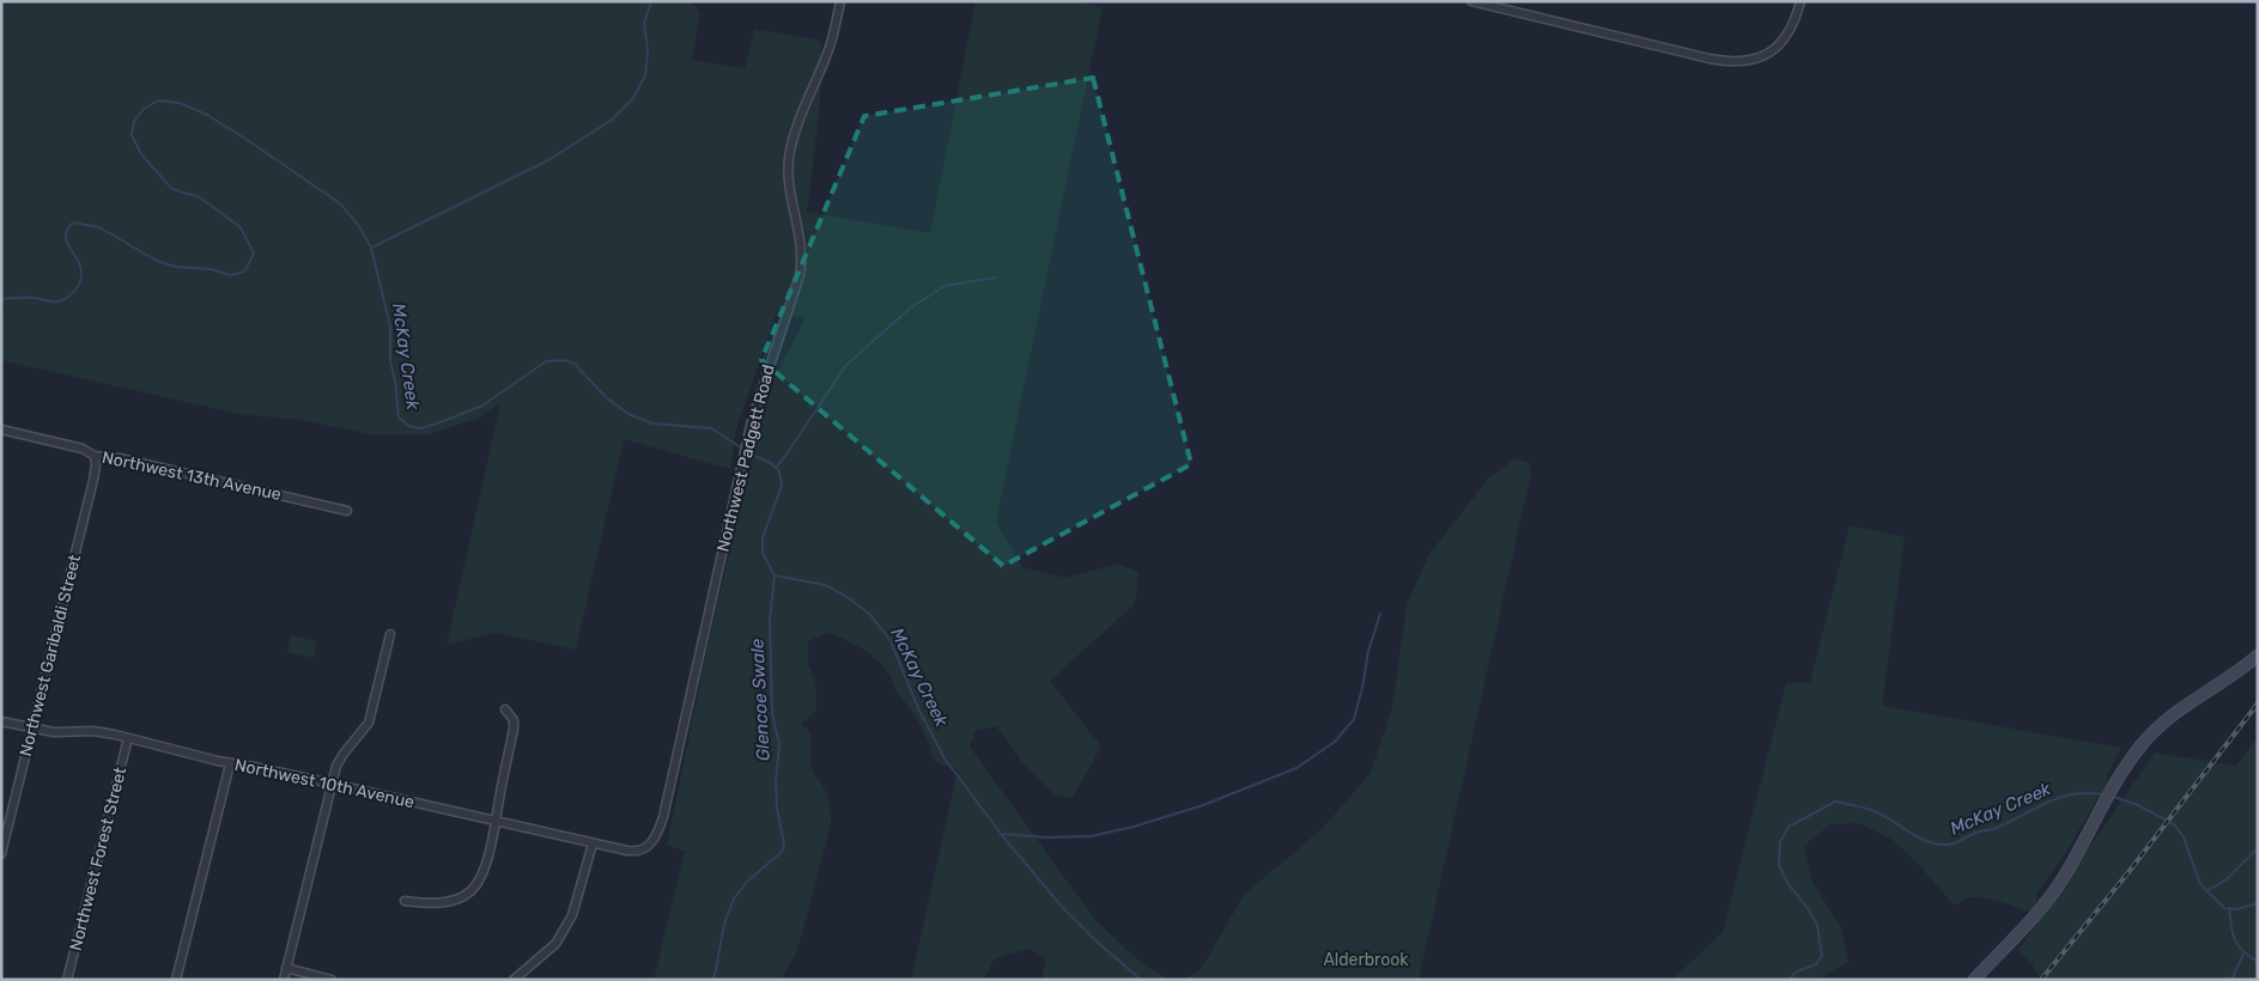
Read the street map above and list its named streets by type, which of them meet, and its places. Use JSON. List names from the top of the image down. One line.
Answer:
{"streets":{"street":["Northwest Padgett Road","Northwest 13th Avenue","Northwest Garibaldi Street","Northwest 10th Avenue","Northwest Forest Street"]},"crossings":[["Northwest Padgett Road","Northwest 10th Avenue"],["Northwest 13th Avenue","Northwest Garibaldi Street"],["Northwest Garibaldi Street","Northwest 10th Avenue"],["Northwest 10th Avenue","Northwest Forest Street"]],"water":["McKay Creek","Glencoe Swale"],"parks":["Alderbrook"]}
